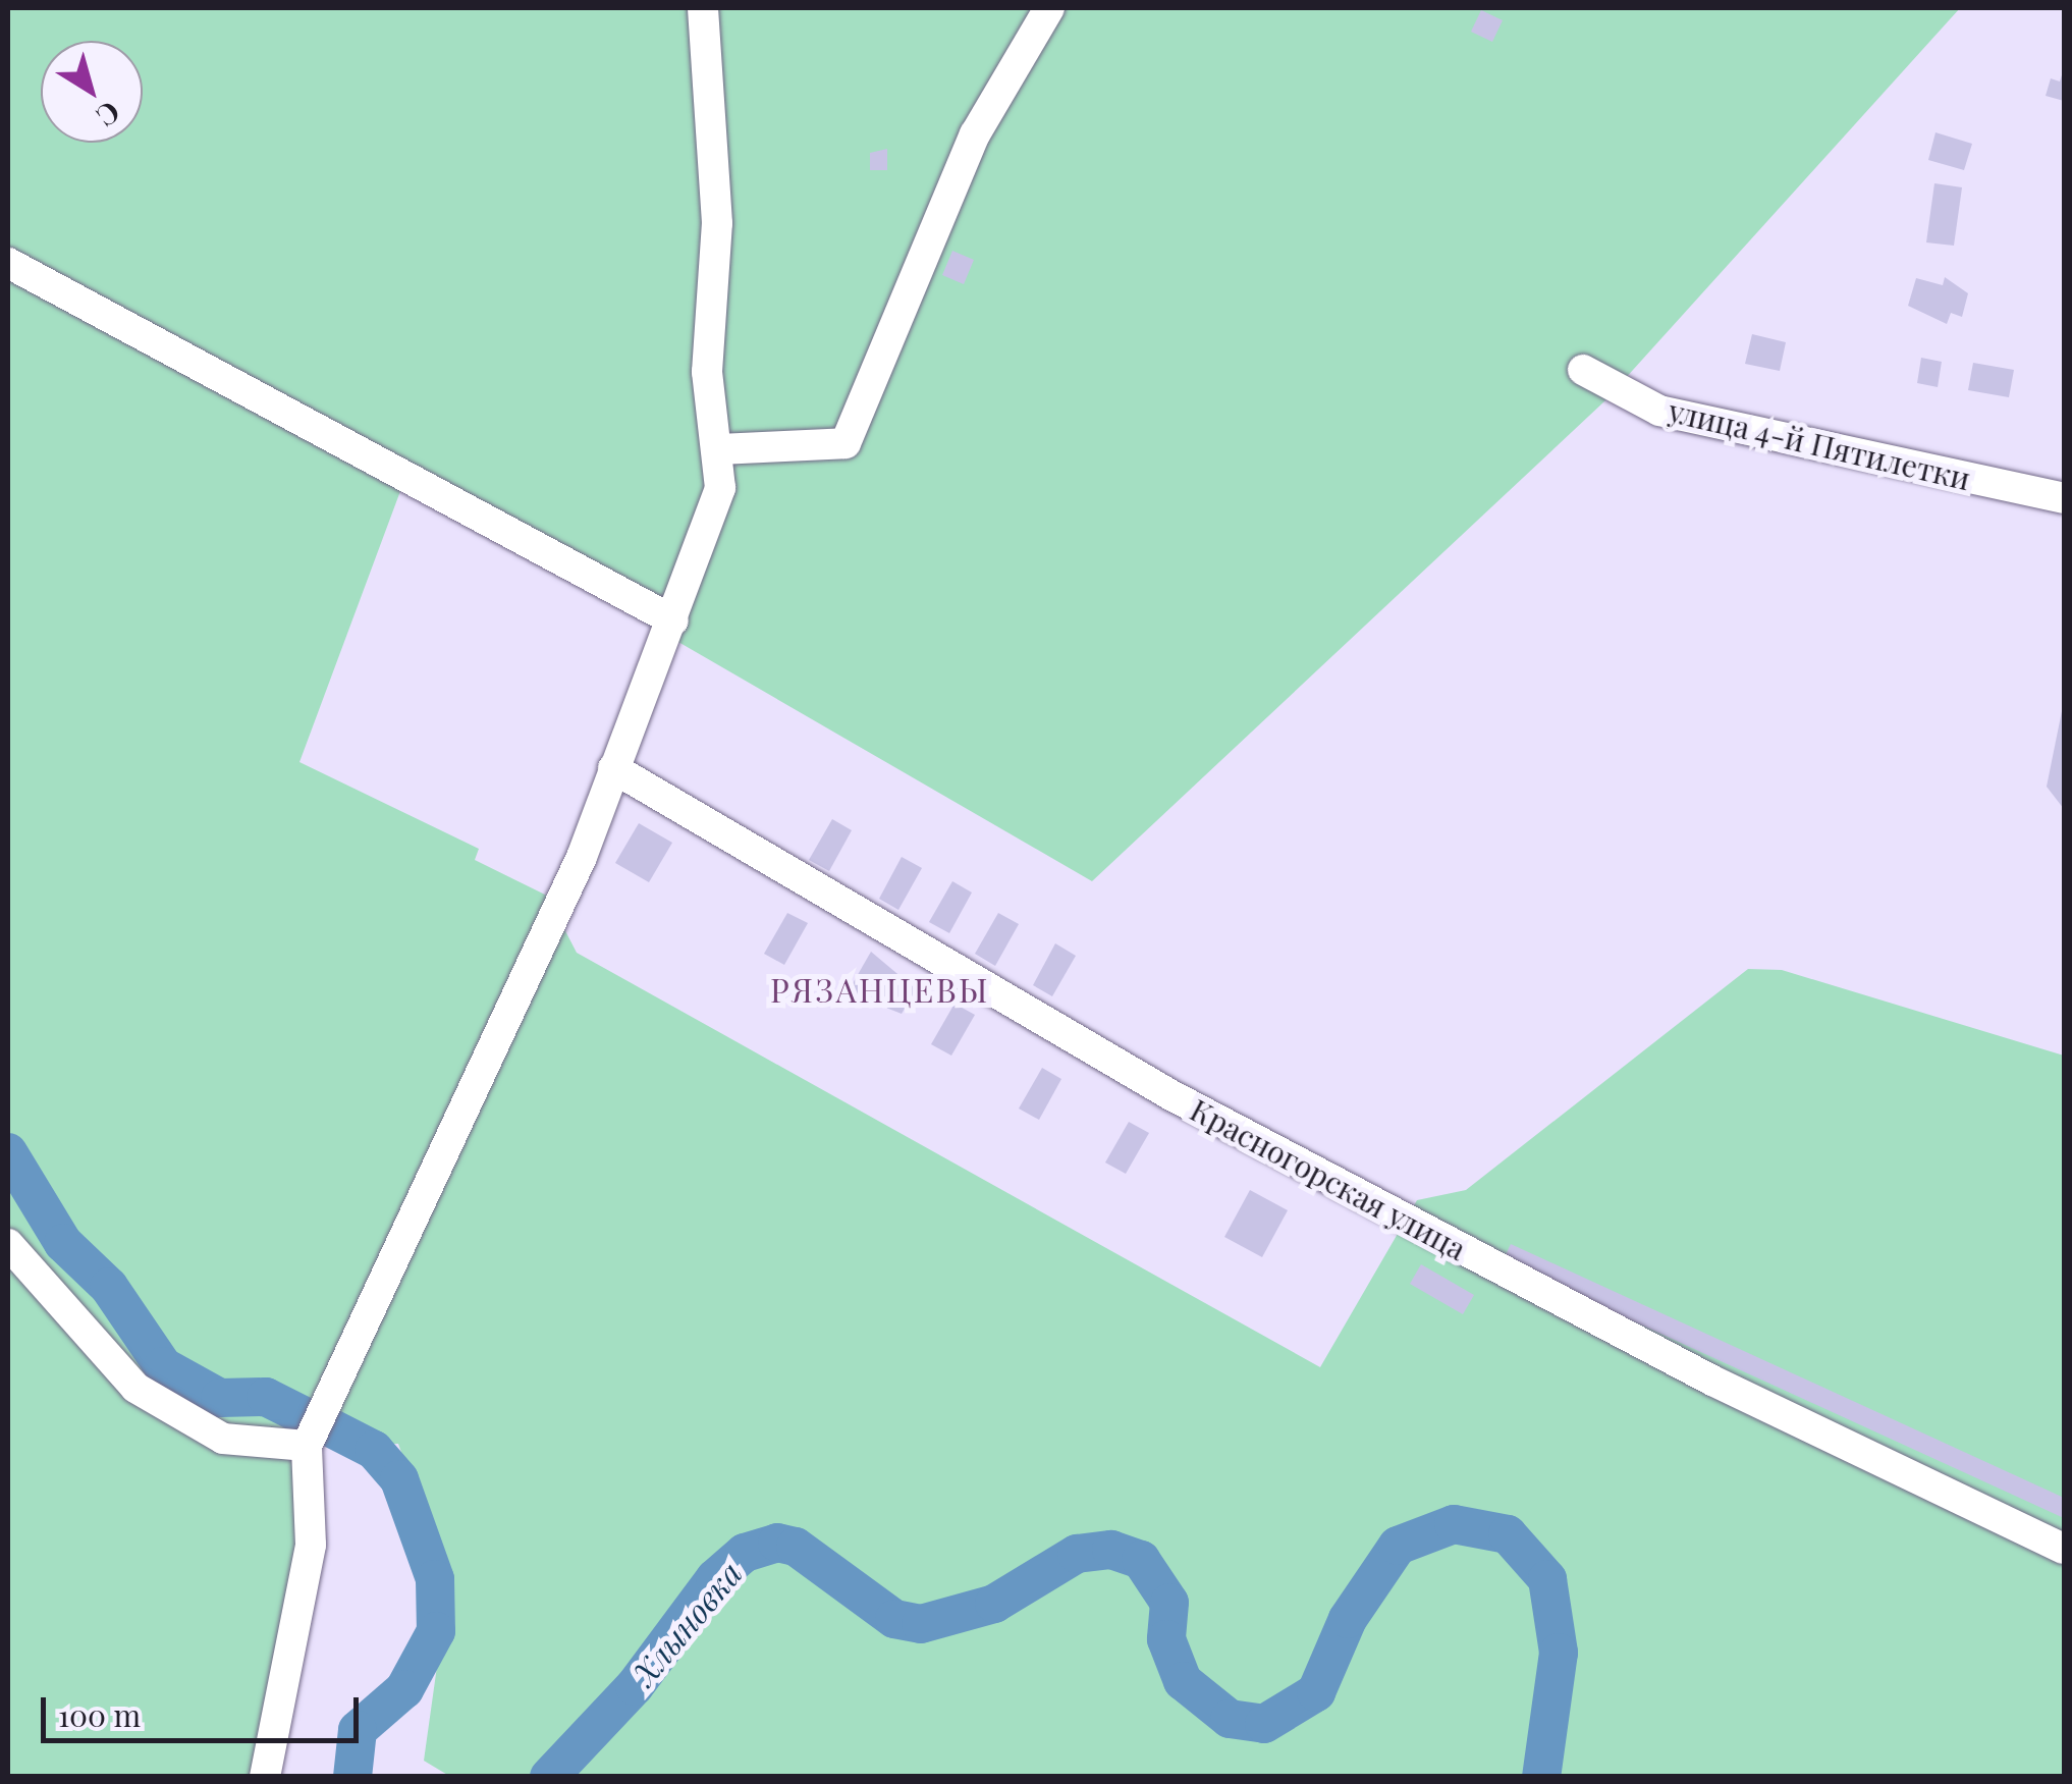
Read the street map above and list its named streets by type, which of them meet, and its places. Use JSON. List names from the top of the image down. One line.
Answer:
{"streets":{"street":["улица 4-й Пятилетки","Красногорская улица"]},"districts":["РЯЗАНЦЕВЫ"],"water":["Хлыновка"],"scale_bar":"100 m","north":"bottom right"}
